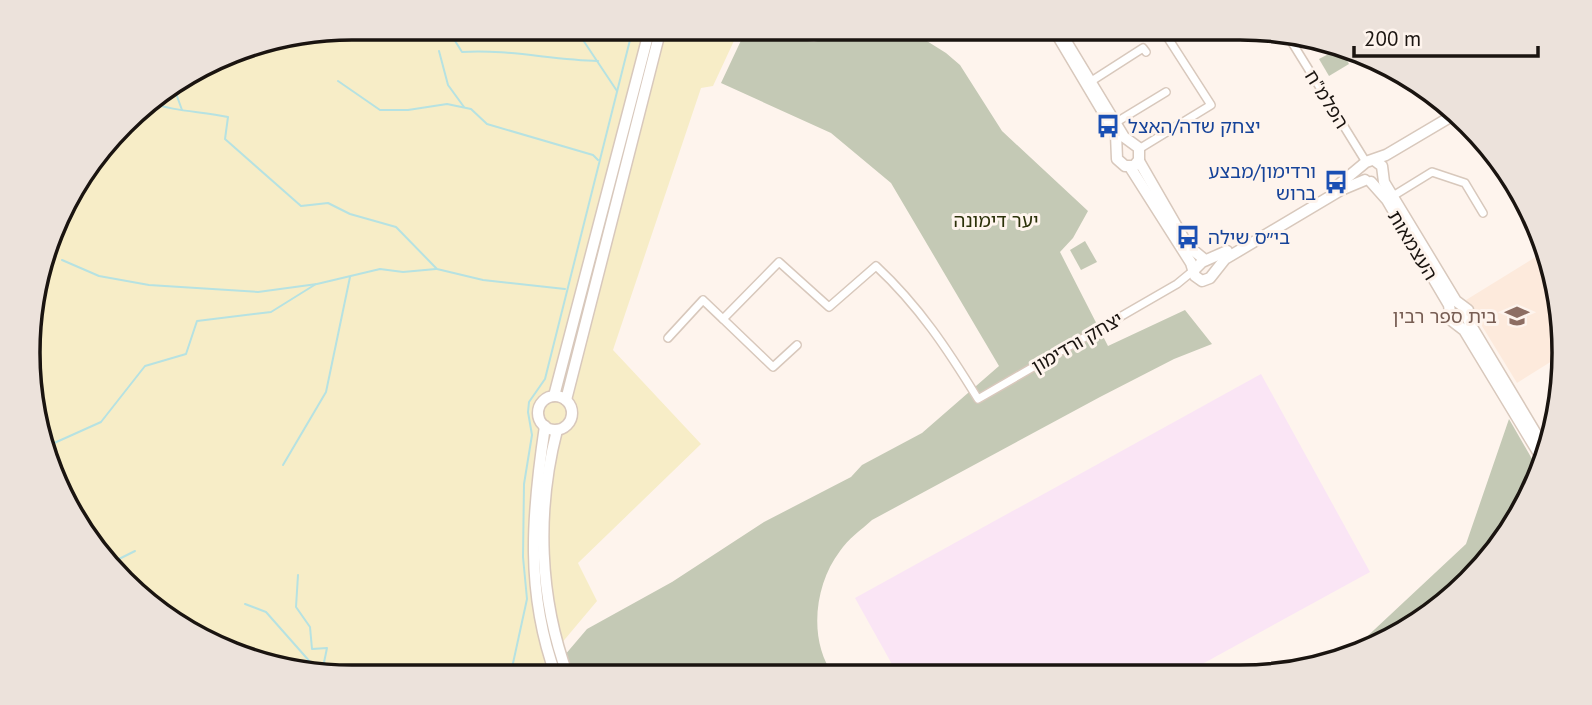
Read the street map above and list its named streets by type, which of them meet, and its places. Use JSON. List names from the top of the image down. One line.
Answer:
{"streets":{"street":["הפלמ\"ח","העצמאות","יצחק ורדימון"]},"crossings":[["הפלמ\"ח","העצמאות"]],"parks":["יער דימונה"],"places":{"bus stop":["יצחק שדה/האצל","ורדימון/מבצע ברוש","בי״ס שילה"],"school or university":["בית ספר רבין"]},"scale_bar":"200 m"}
